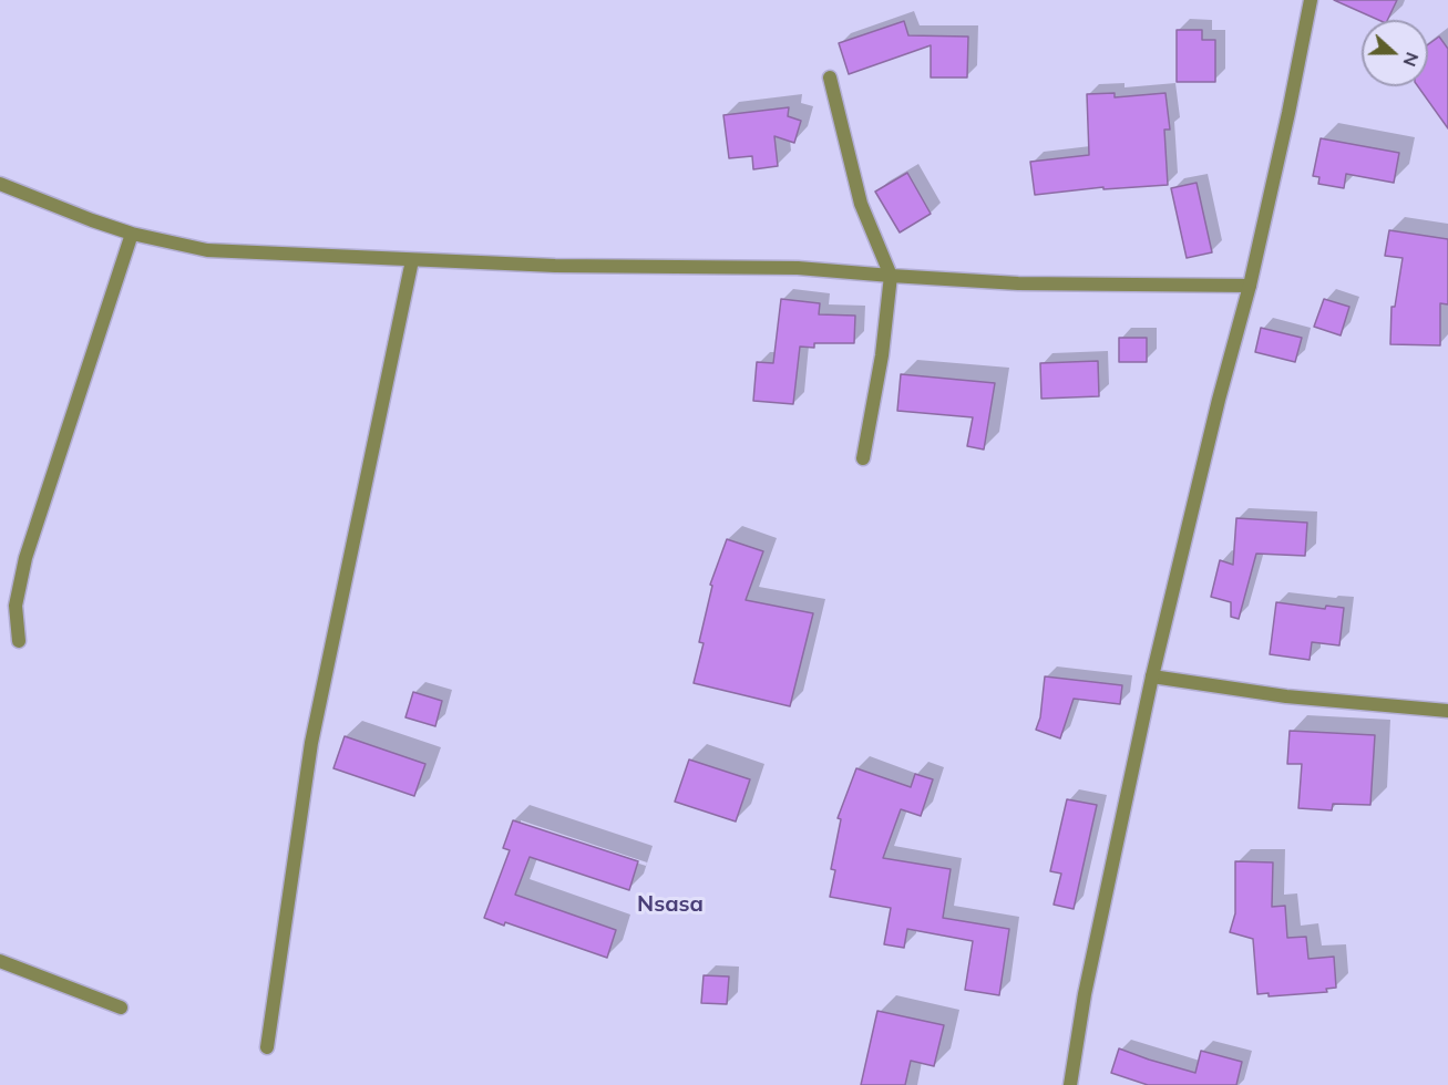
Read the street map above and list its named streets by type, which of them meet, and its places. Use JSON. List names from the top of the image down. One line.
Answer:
{"districts":["Nsasa"],"north":"right"}
